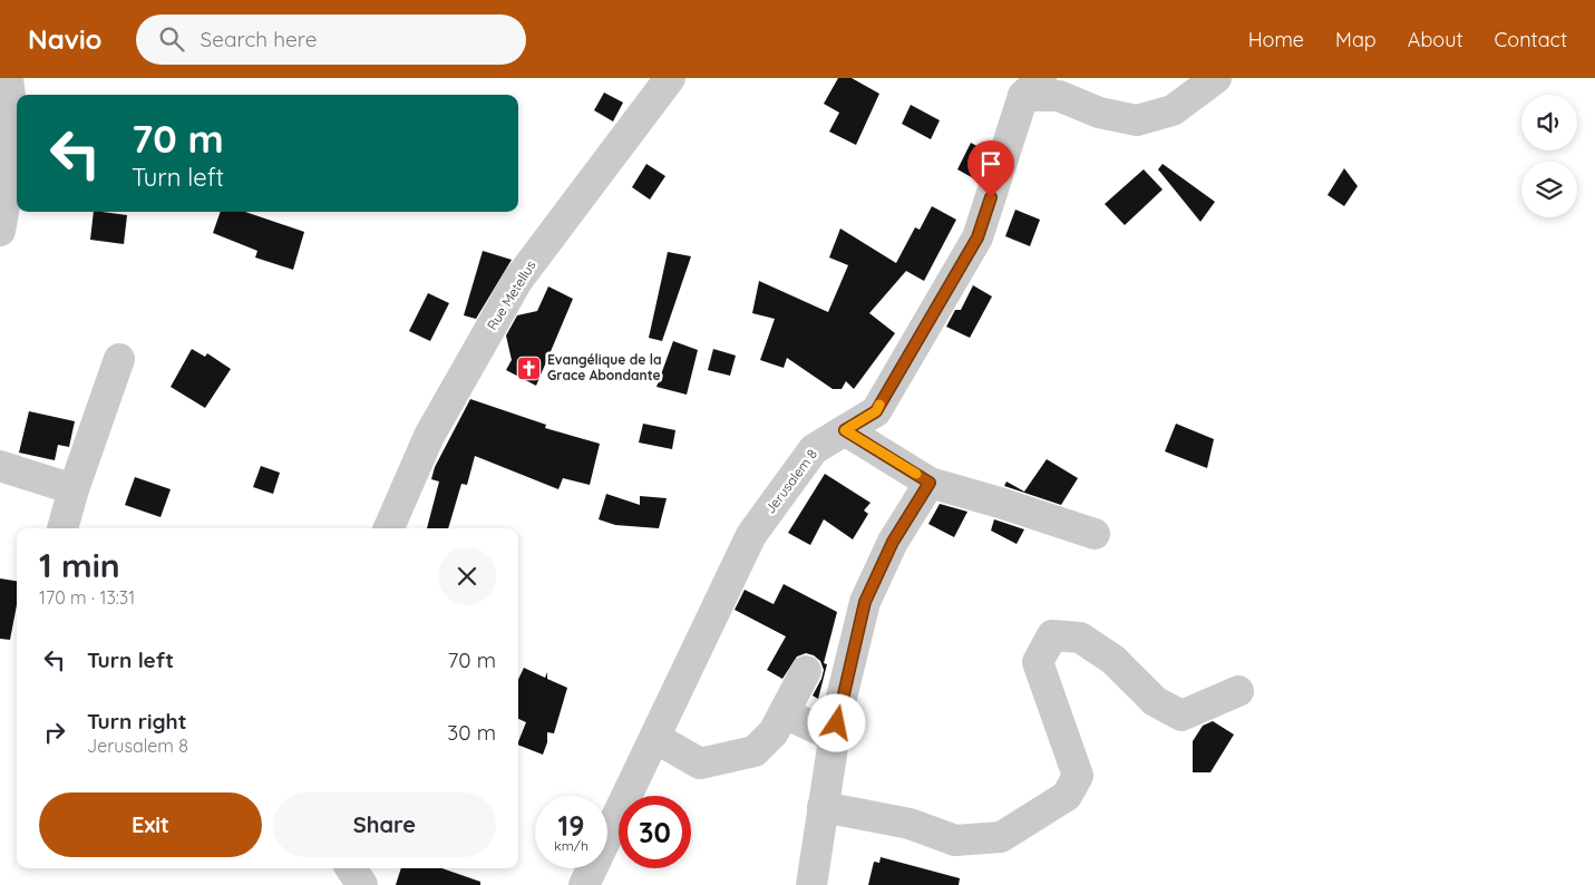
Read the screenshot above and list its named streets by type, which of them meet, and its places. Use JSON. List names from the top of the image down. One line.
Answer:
{"streets":{"street":["Rue Metellus","Jerusalem 8"]},"places":{"church":["Evangélique de la Grace Abondante"]},"page":{"header":"Navio","search":"Search here","nav":["Home","Map","About","Contact"],"turn":["70 m","Turn left"],"heading":["1 min","170 m · 13:31"],"list":[{"name":"Turn left","value":"70 m"},{"name":"Turn right","note":"Jerusalem 8","value":"30 m"}],"buttons":["Exit","Share"],"speed":"19 km/h","limit":"30"}}
